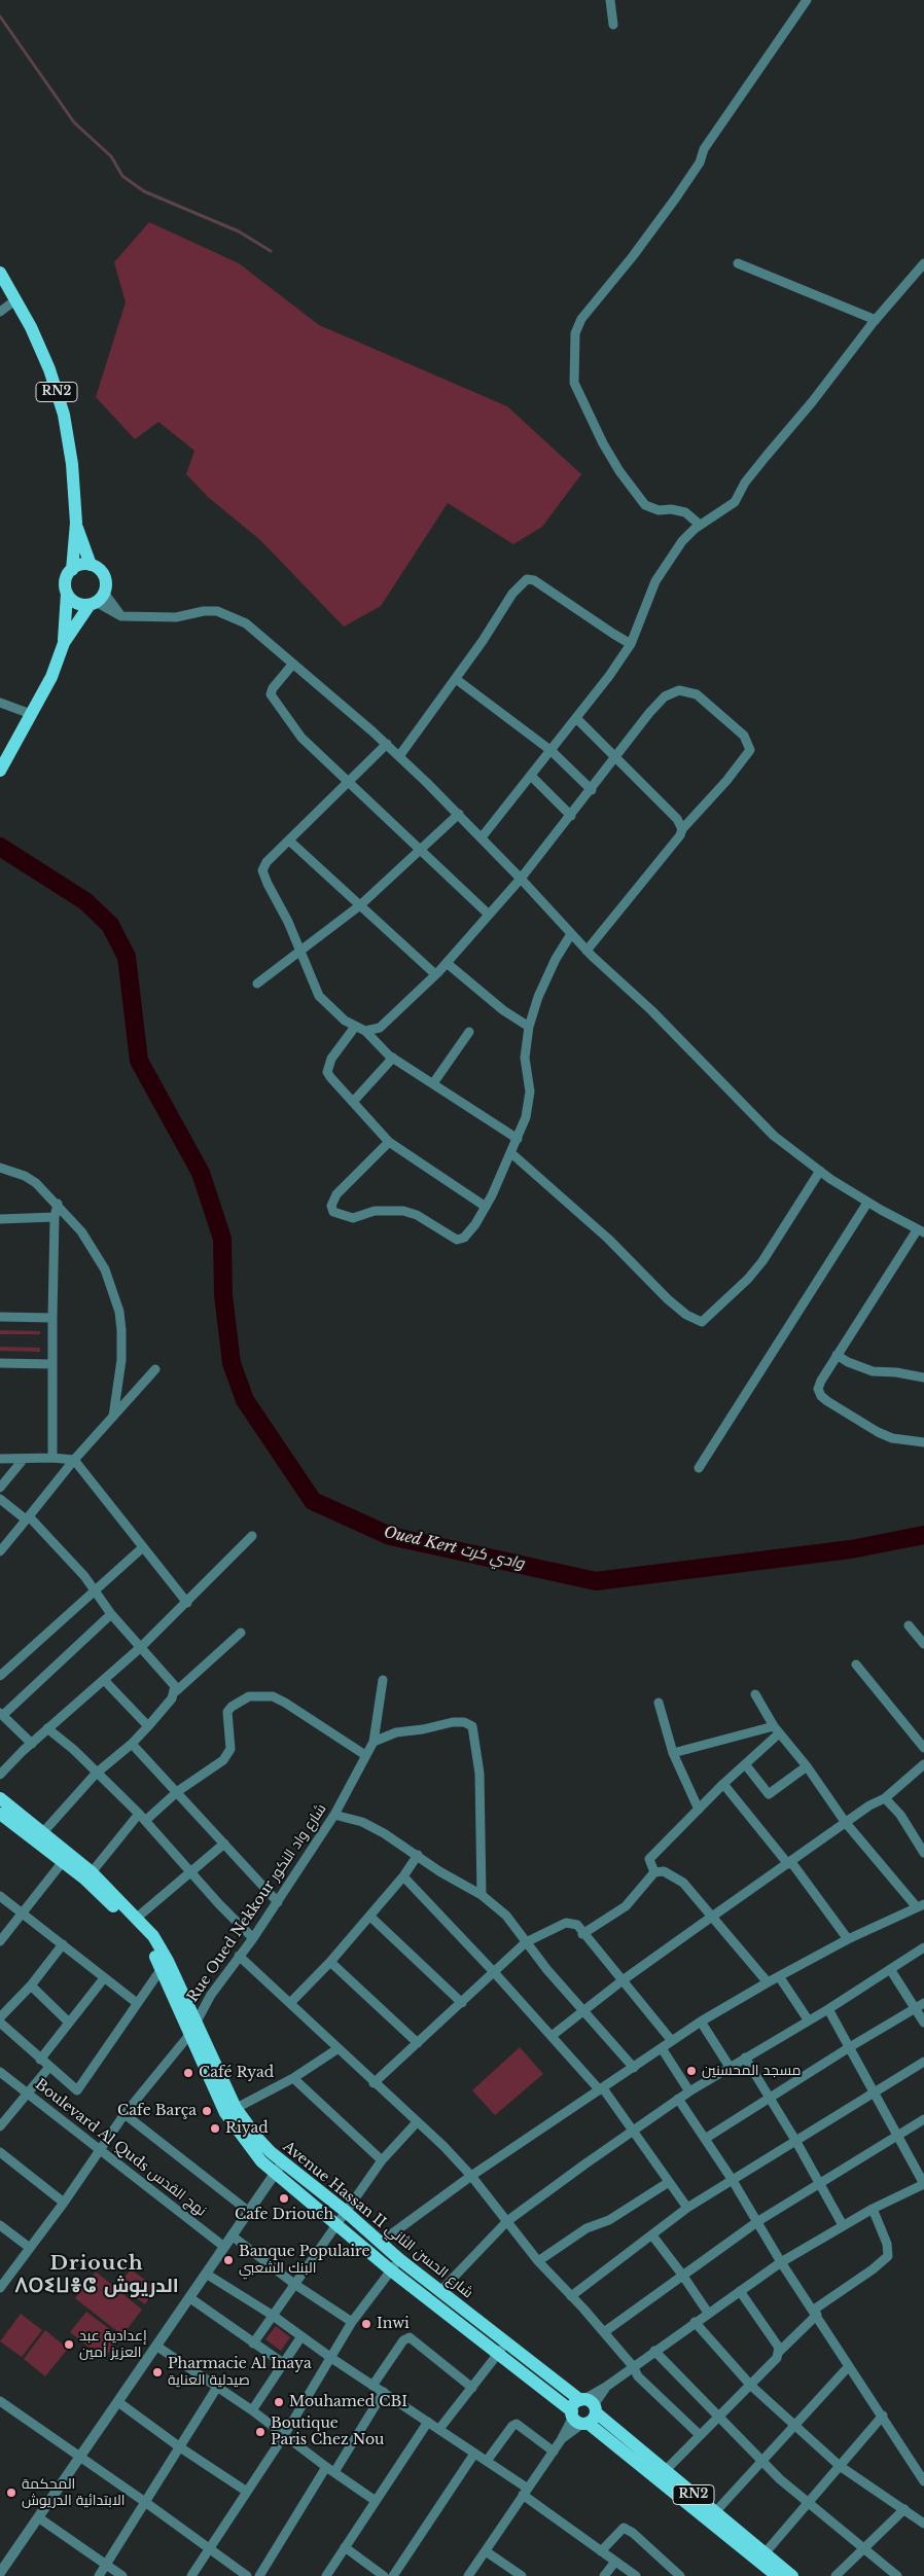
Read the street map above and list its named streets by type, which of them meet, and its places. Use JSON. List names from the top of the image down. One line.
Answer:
{"streets":{"main road":["RN2","Avenue Hassan II شارع الحسن الثاني"],"street":["Rue Oued Nekkour شارع واد النکور","Boulevard Al Quds نهج القدس"]},"crossings":[["Rue Oued Nekkour شارع واد النکور","Boulevard Al Quds نهج القدس"],["Rue Oued Nekkour شارع واد النکور","Avenue Hassan II شارع الحسن الثاني"]],"districts":["Driouch ⴷⵔⵉⵡⴻⵛ الدريوش"],"water":["Oued Kert وادي كرت"],"places":["مسجد المحسنين","Café Ryad","Cafe Barça","Riyad","Cafe Driouch","Banque Populaire البنك الشعبي","Inwi","إعدادية عبد العزيز أمين","Pharmacie Al Inaya صيدلية العناية","Mouhamed CBI","Boutique Paris Chez Nou","المحكمة الابتدائية الدريوش"]}
